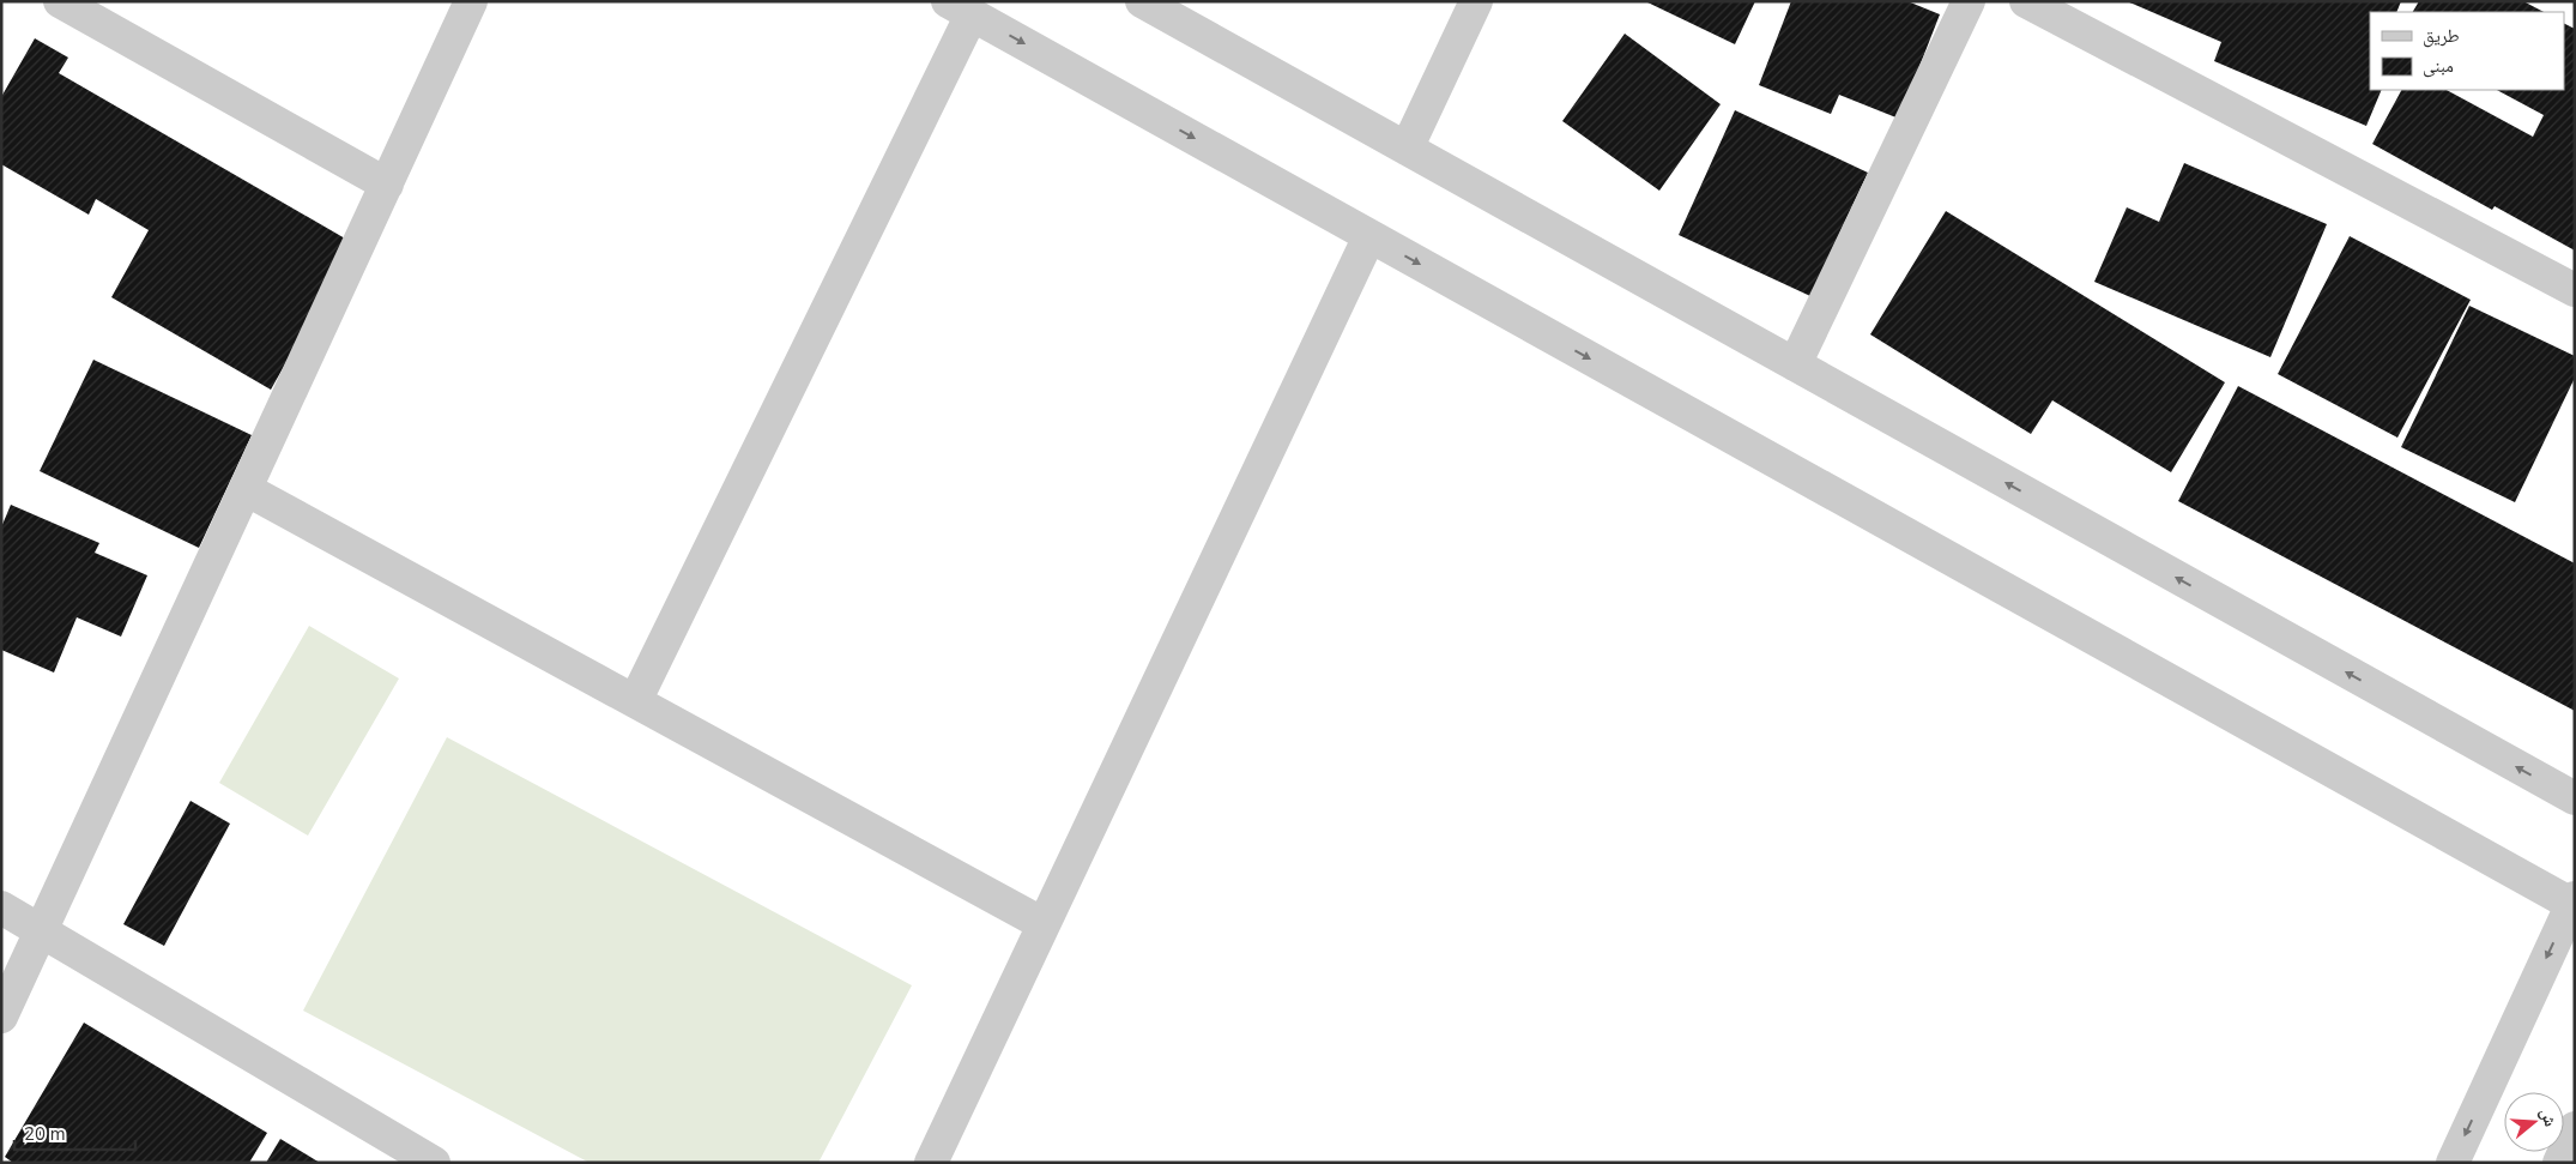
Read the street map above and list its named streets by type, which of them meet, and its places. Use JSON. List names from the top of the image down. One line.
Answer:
{"legend":["طريق","مبنى"],"scale_bar":"20 m","north":"right"}
